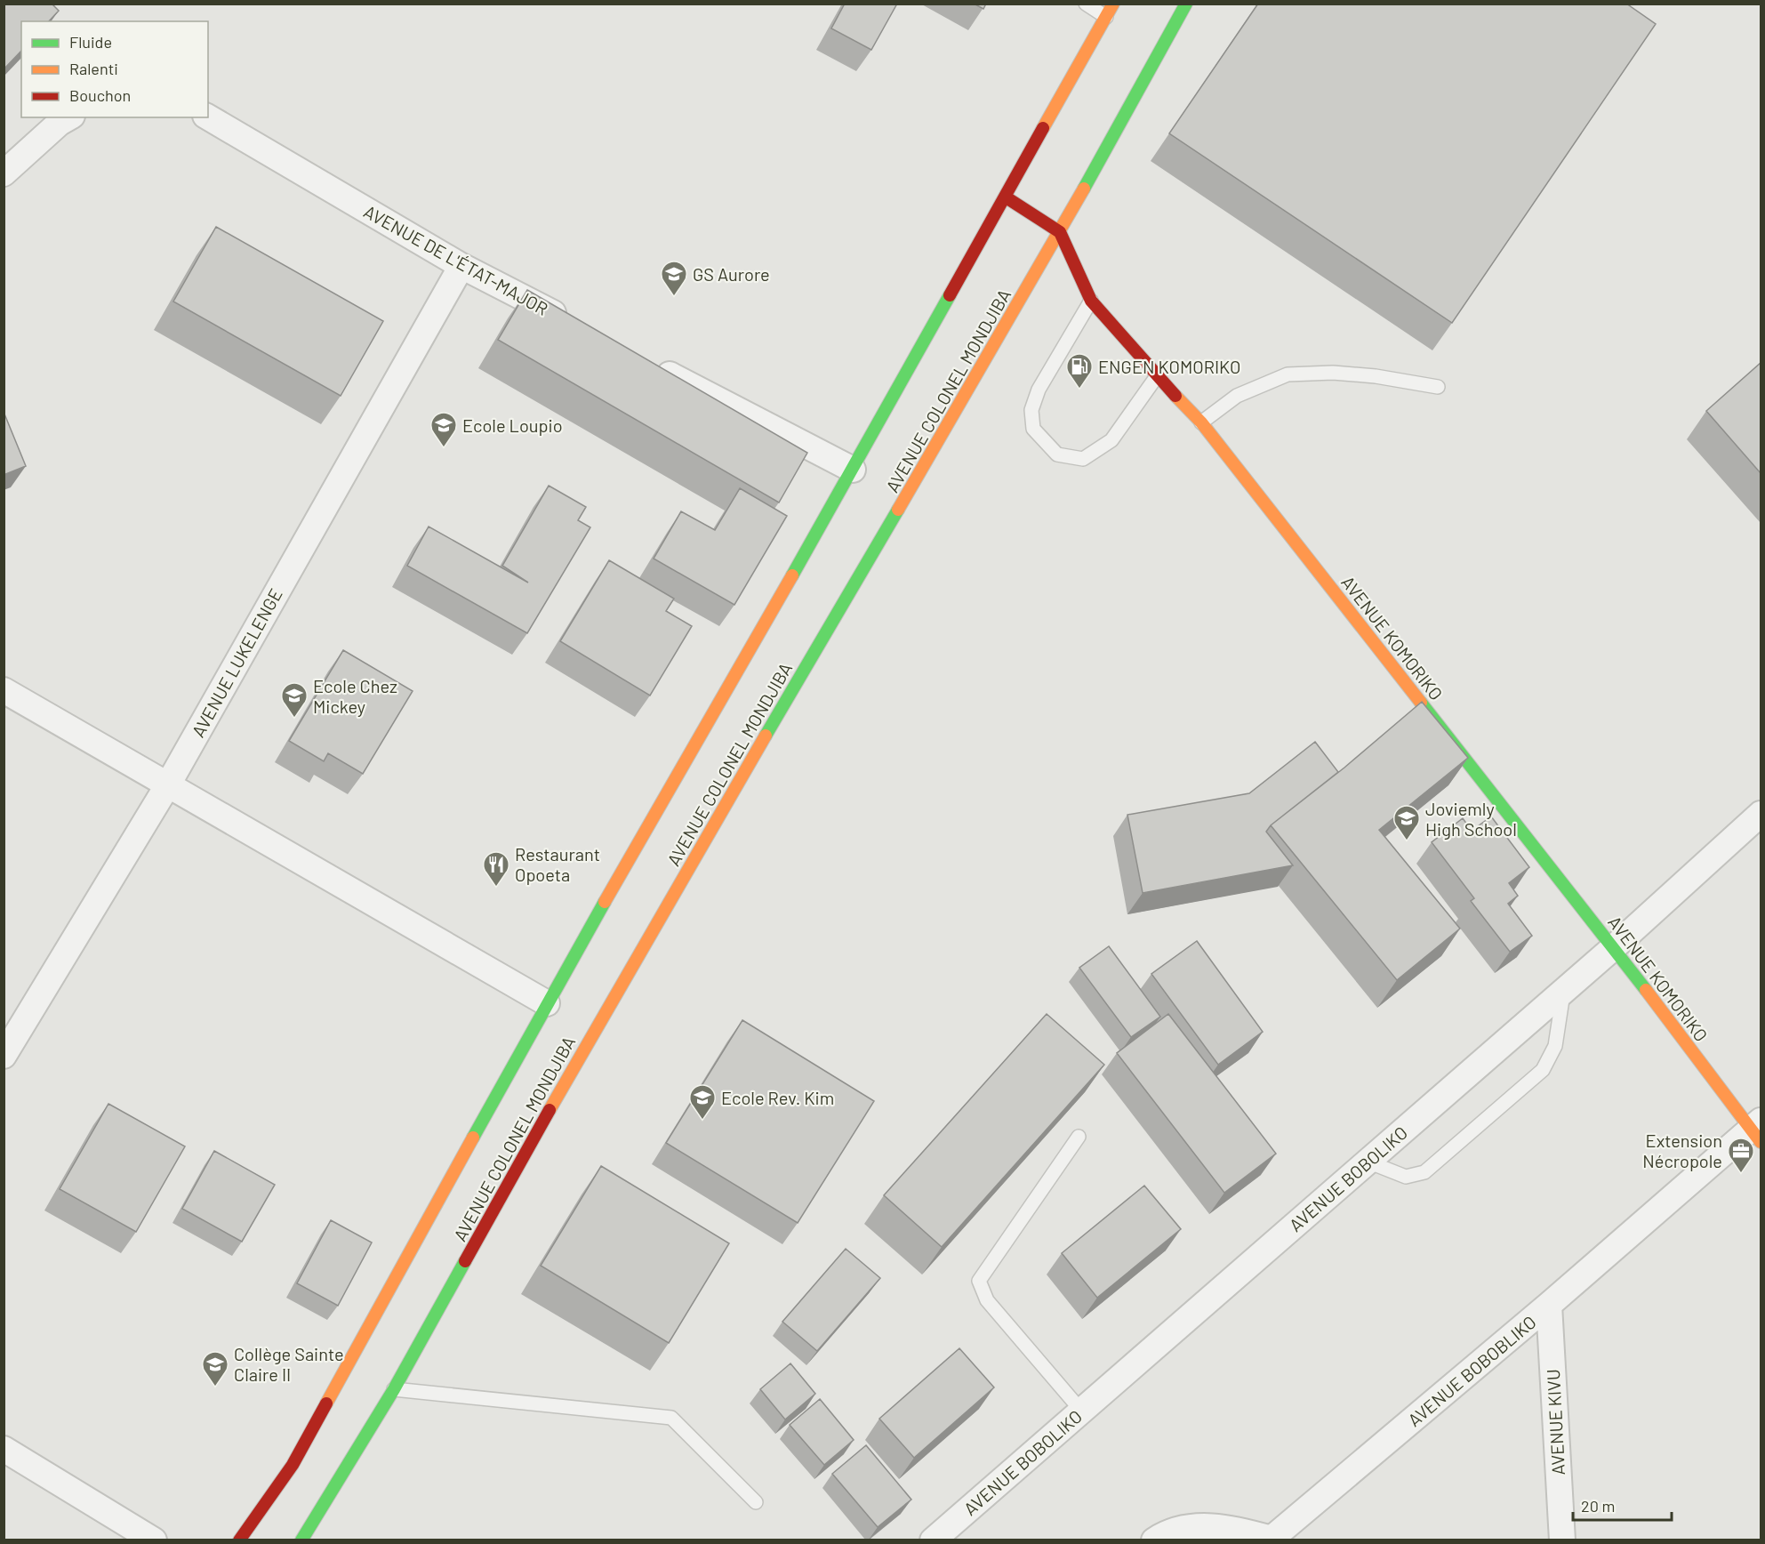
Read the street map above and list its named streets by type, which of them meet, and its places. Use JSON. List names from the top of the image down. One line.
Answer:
{"streets":{"main road":["AVENUE COLONEL MONDJIBA","AVENUE KOMORIKO"],"street":["AVENUE DE L'ÉTAT-MAJOR","AVENUE LUKELENGE","AVENUE BOBOLIKO","AVENUE BOBOBLIKO","AVENUE KIVU"]},"crossings":[["AVENUE DE L'ÉTAT-MAJOR","AVENUE LUKELENGE"],["AVENUE COLONEL MONDJIBA","AVENUE KOMORIKO"],["AVENUE KOMORIKO","AVENUE BOBOLIKO"],["AVENUE KOMORIKO","AVENUE BOBOBLIKO"],["AVENUE BOBOBLIKO","AVENUE KIVU"]],"places":{"school or university":["GS Aurore","Ecole Loupio","Ecole Chez Mickey","Joviemly High School","Ecole Rev. Kim","Collège Sainte Claire II"],"fuel station":["ENGEN KOMORIKO"],"restaurant":["Restaurant Opoeta"],"office":["Extension Nécropole"]},"legend":["Fluide","Ralenti","Bouchon"],"scale_bar":"20 m"}
